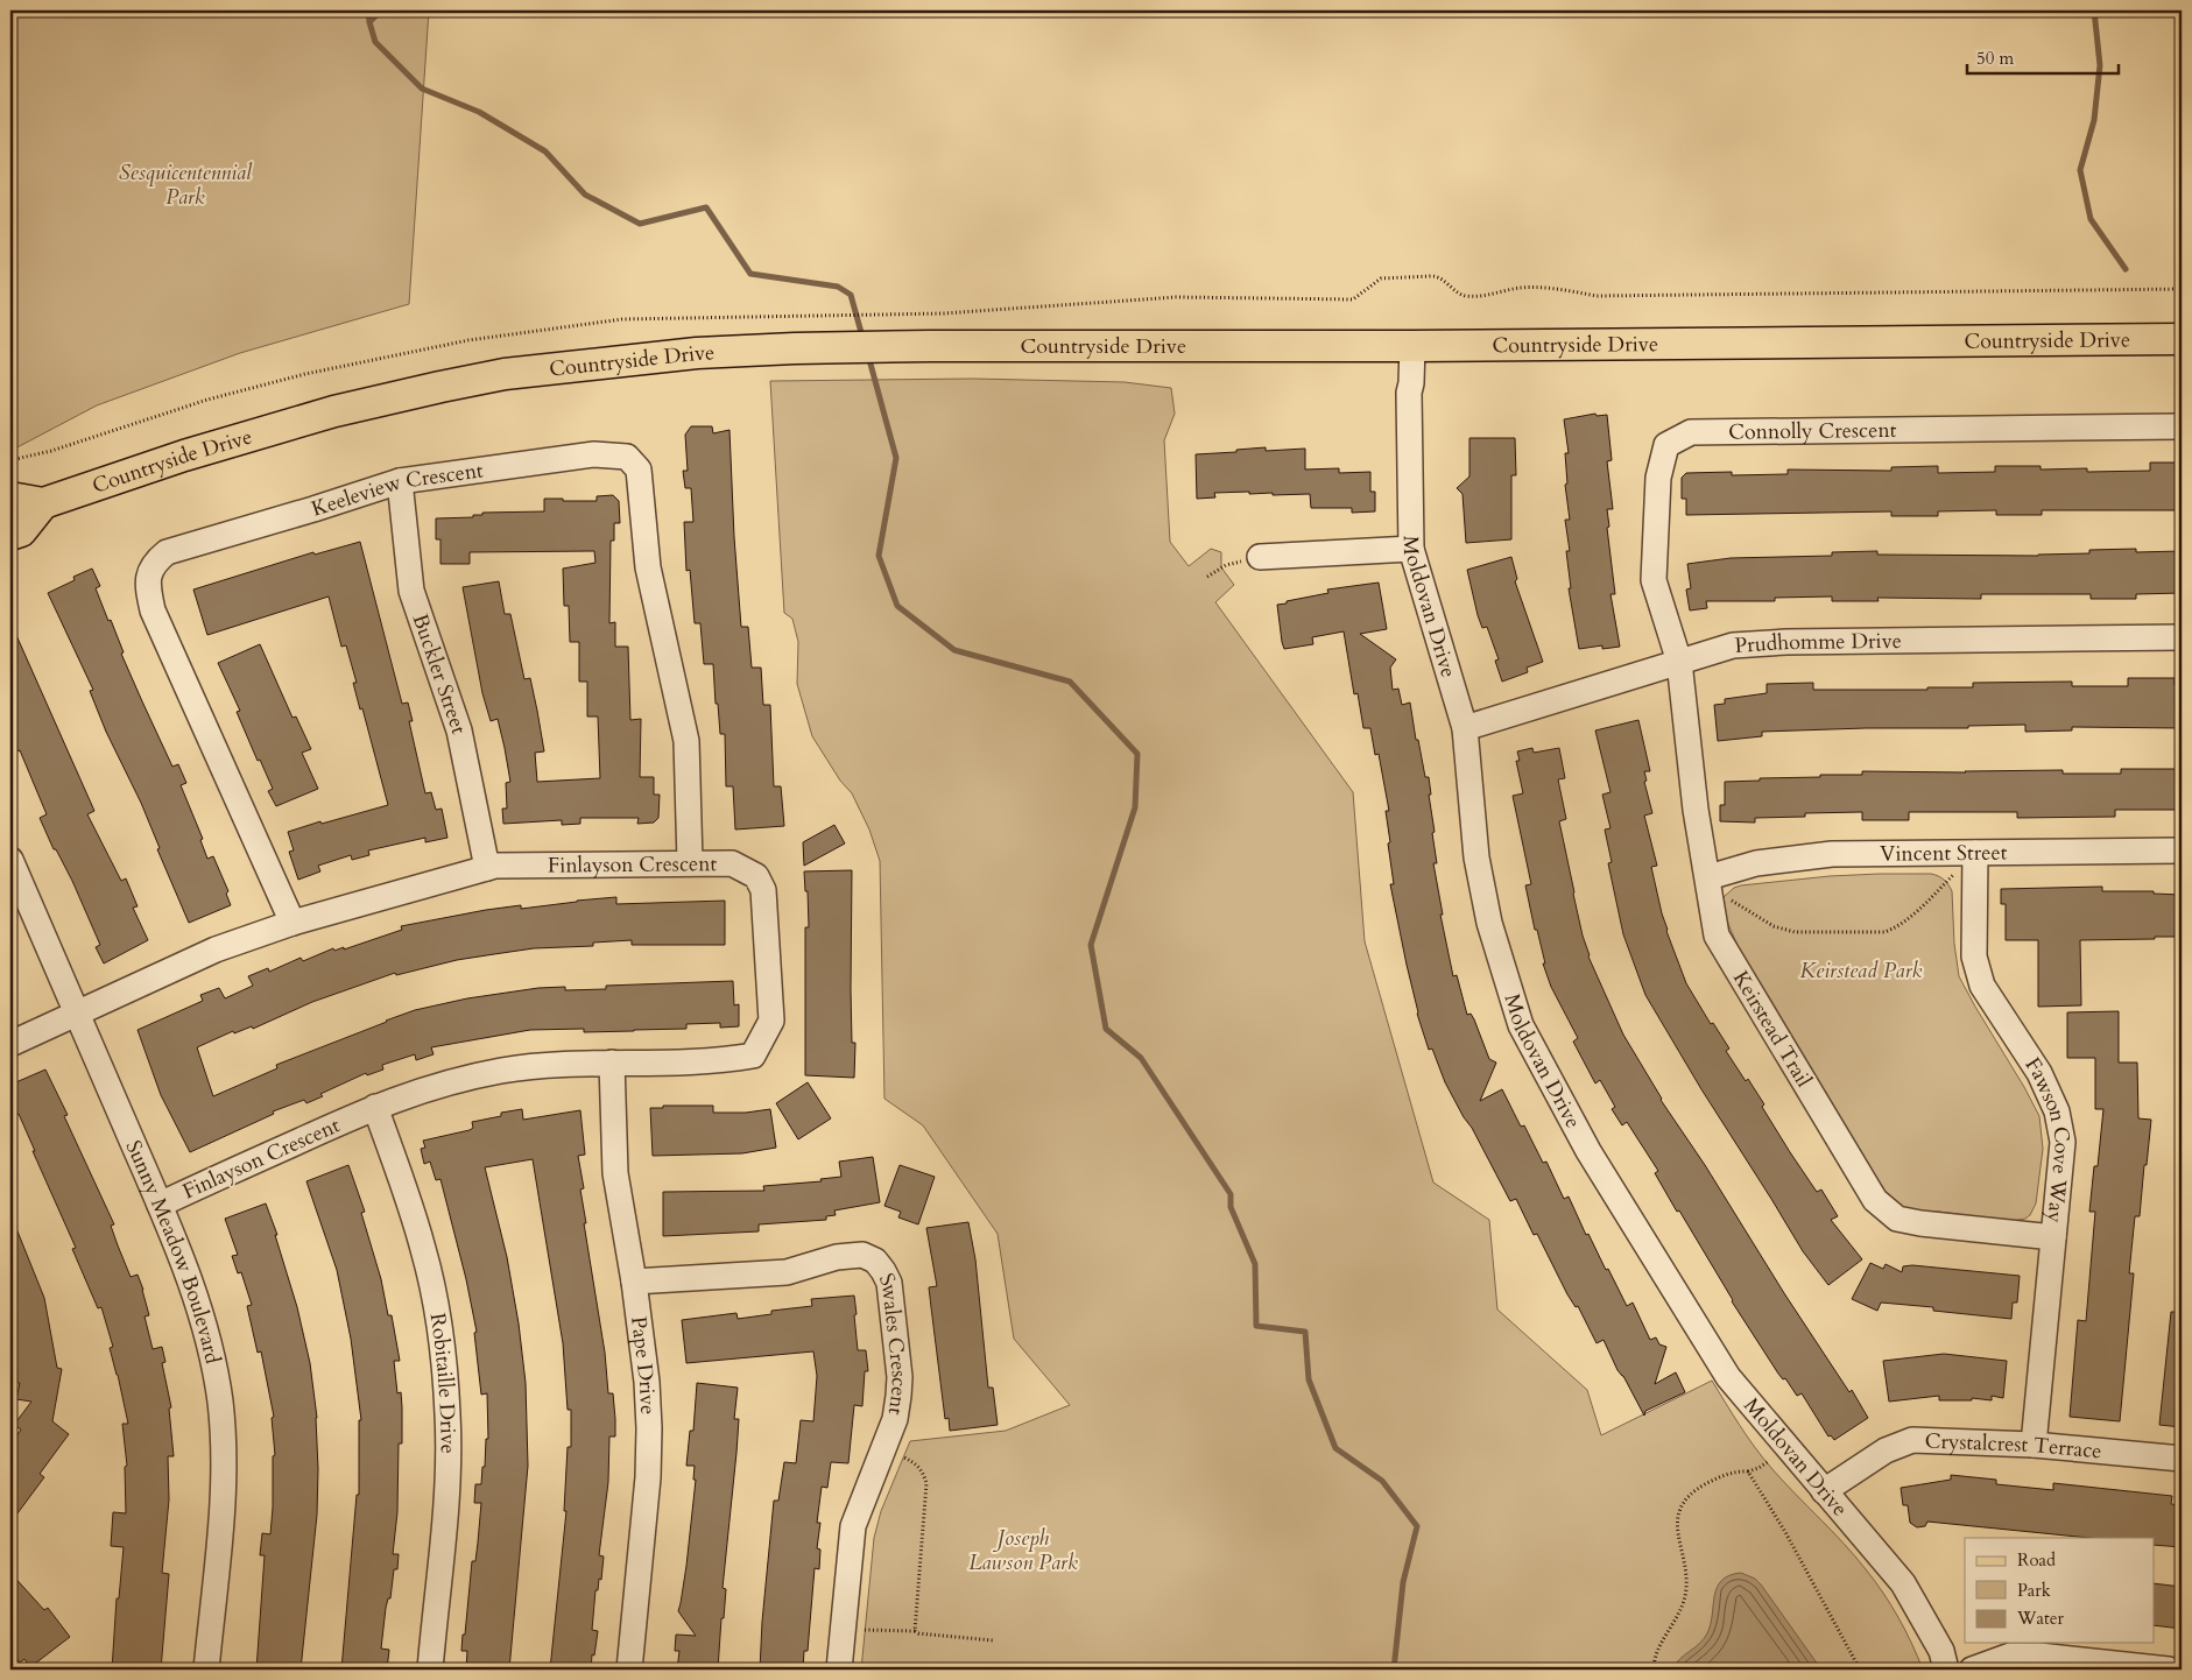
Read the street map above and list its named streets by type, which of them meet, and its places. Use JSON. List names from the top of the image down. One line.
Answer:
{"streets":{"main road":["Countryside Drive"],"street":["Connolly Crescent","Keeleview Crescent","Moldovan Drive","Prudhomme Drive","Buckler Street","Vincent Street","Finlayson Crescent","Keirstead Trail","Fawson Cove Way","Sunny Meadow Boulevard","Swales Crescent","Pape Drive","Robitaille Drive","Crystalcrest Terrace"]},"crossings":[["Countryside Drive","Moldovan Drive"],["Connolly Crescent","Prudhomme Drive"],["Connolly Crescent","Keirstead Trail"],["Keeleview Crescent","Buckler Street"],["Keeleview Crescent","Finlayson Crescent"],["Moldovan Drive","Prudhomme Drive"],["Moldovan Drive","Crystalcrest Terrace"],["Prudhomme Drive","Keirstead Trail"],["Buckler Street","Finlayson Crescent"],["Vincent Street","Keirstead Trail"],["Vincent Street","Fawson Cove Way"],["Finlayson Crescent","Sunny Meadow Boulevard"],["Finlayson Crescent","Pape Drive"],["Finlayson Crescent","Robitaille Drive"],["Keirstead Trail","Fawson Cove Way"],["Fawson Cove Way","Crystalcrest Terrace"],["Swales Crescent","Pape Drive"]],"parks":["Sesquicentennial Park","Keirstead Park","Joseph Lawson Park"],"legend":["Road","Park","Water"],"scale_bar":"50 m"}
